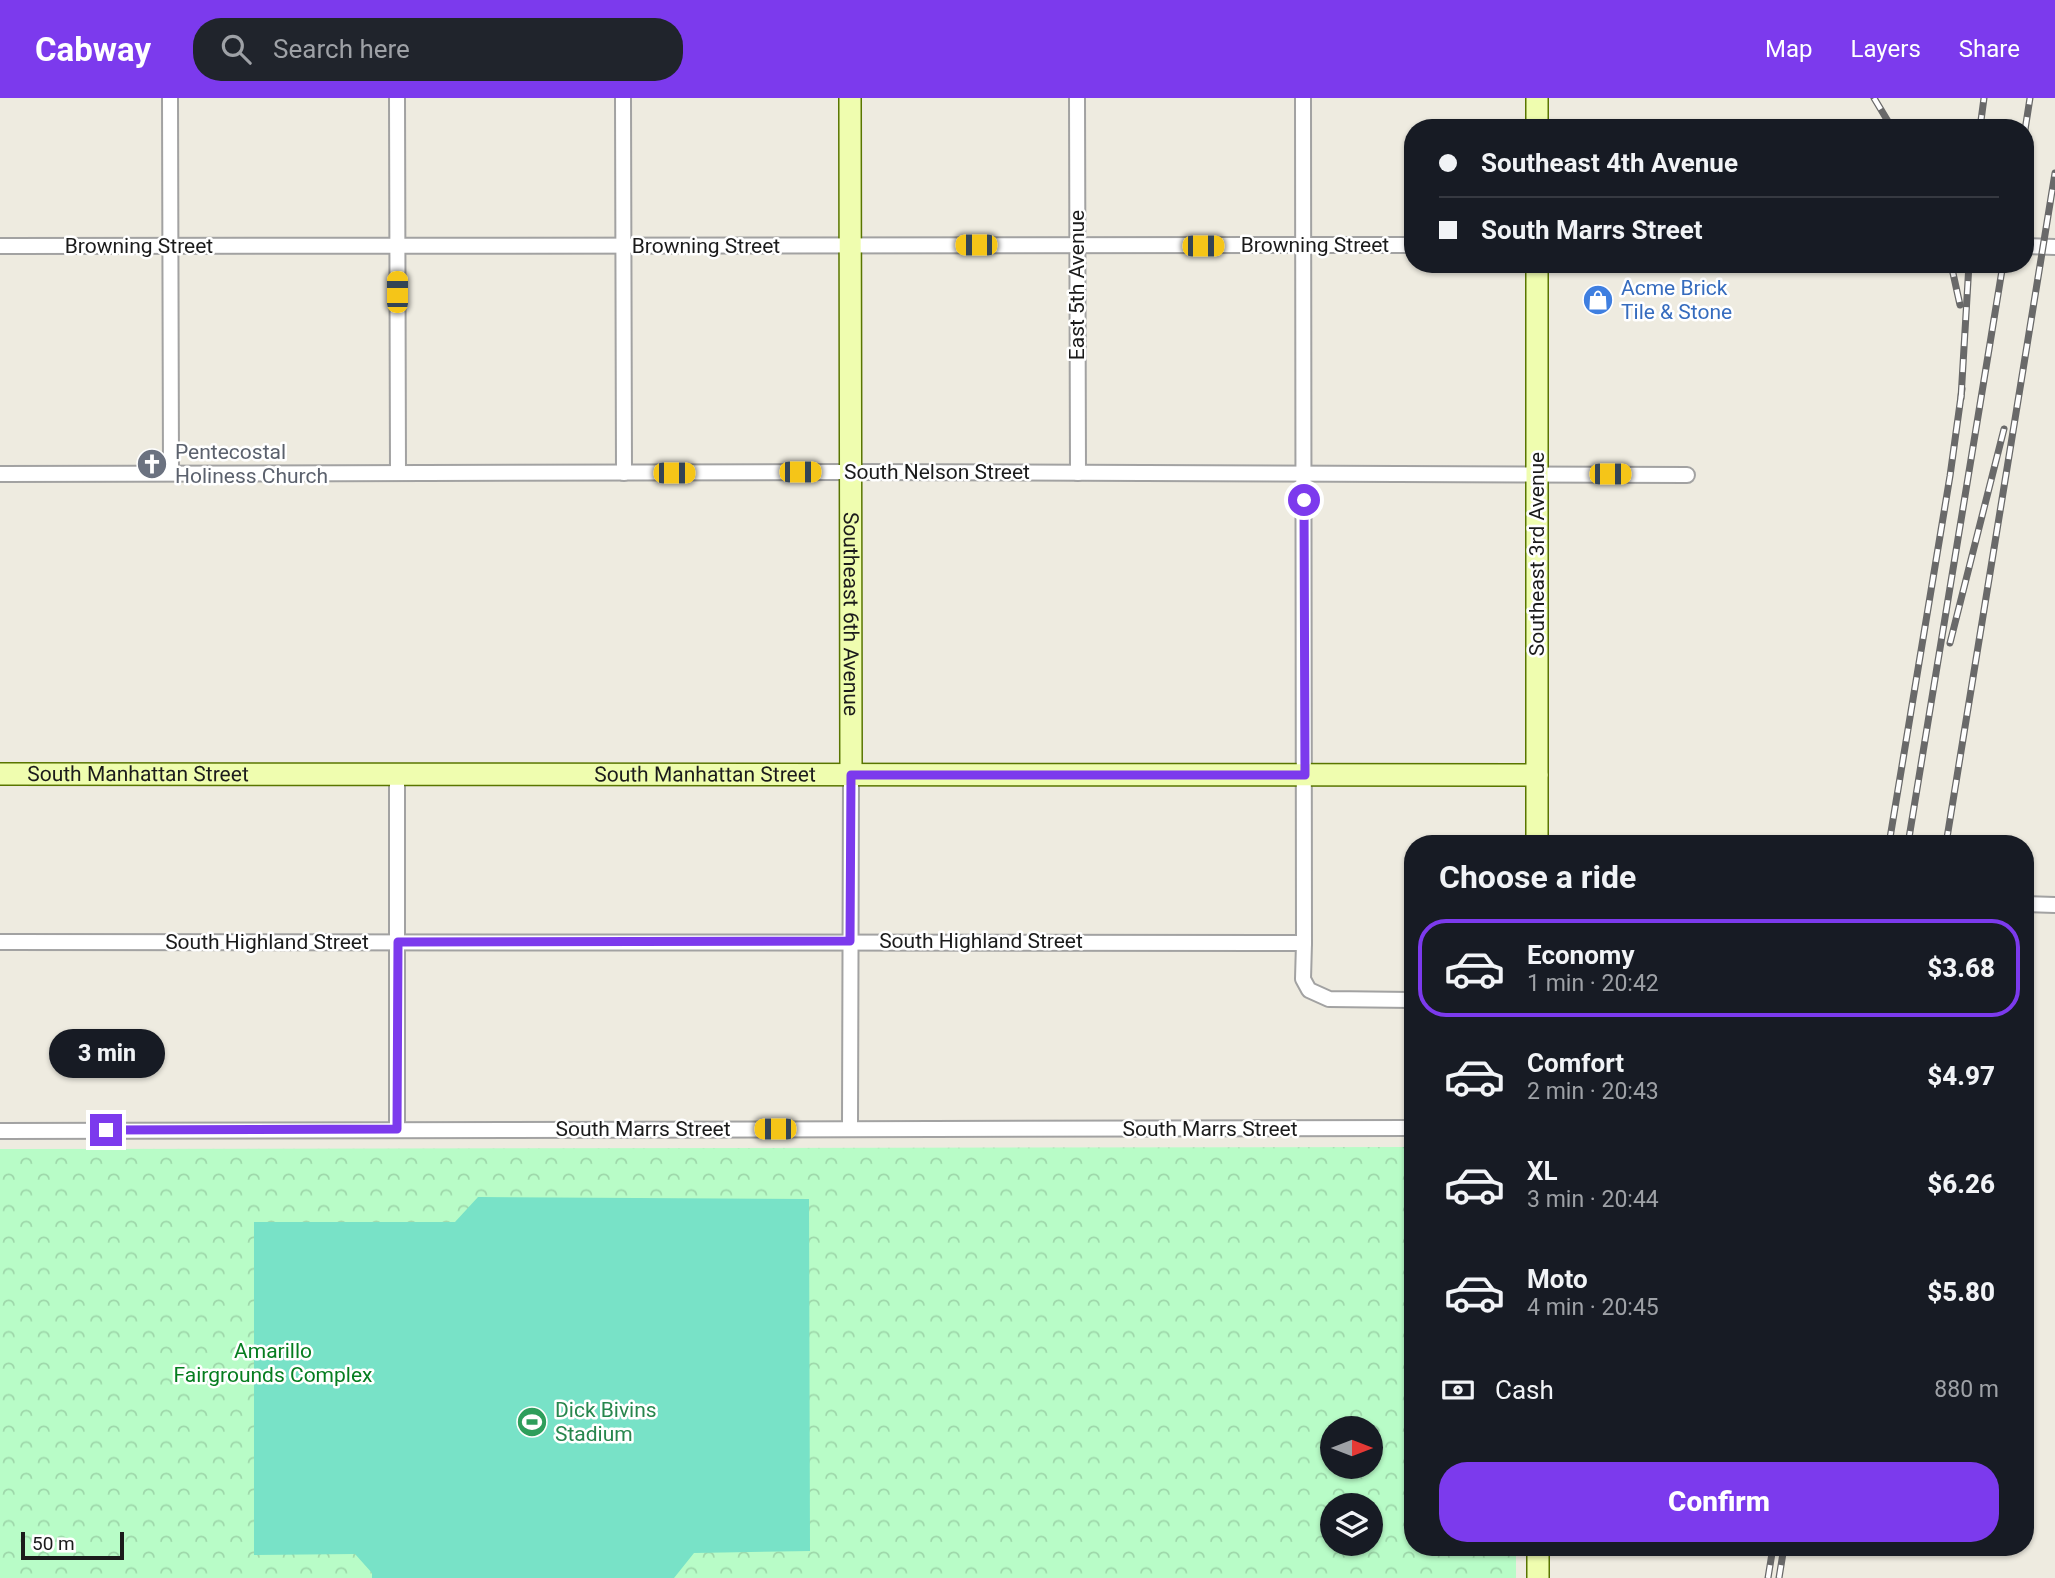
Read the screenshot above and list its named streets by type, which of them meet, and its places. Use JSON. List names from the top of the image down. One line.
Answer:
{"streets":{"street":["Browning Street","East 5th Avenue","South Nelson Street","Southeast 3rd Avenue","Southeast 6th Avenue","South Manhattan Street","South Highland Street","South Marrs Street"]},"crossings":[["Browning Street","East 5th Avenue"],["Browning Street","Southeast 6th Avenue"],["East 5th Avenue","South Nelson Street"],["South Nelson Street","Southeast 3rd Avenue"],["South Nelson Street","Southeast 6th Avenue"],["Southeast 3rd Avenue","South Manhattan Street"],["Southeast 6th Avenue","South Manhattan Street"],["Southeast 6th Avenue","South Highland Street"],["Southeast 6th Avenue","South Marrs Street"]],"parks":["Amarillo Fairgrounds Complex"],"places":{"shop":["Acme Brick Tile & Stone"],"church":["Pentecostal Holiness Church"],"sports":["Dick Bivins Stadium"]},"scale_bar":"50 m","north":"right","page":{"header":"Cabway","search":"Search here","nav":["Map","Layers","Share"],"banner":["Southeast 4th Avenue","South Marrs Street"],"heading":"Choose a ride","list":[{"name":"Economy","note":"1 min · 20:42","value":"$3.68"},{"name":"Comfort","note":"2 min · 20:43","value":"$4.97"},{"name":"XL","note":"3 min · 20:44","value":"$6.26"},{"name":"Moto","note":"4 min · 20:45","value":"$5.80"}],"bubble":"3 min","pay":["Cash","880 m"],"buttons":"Confirm","scale":"50 m"}}
